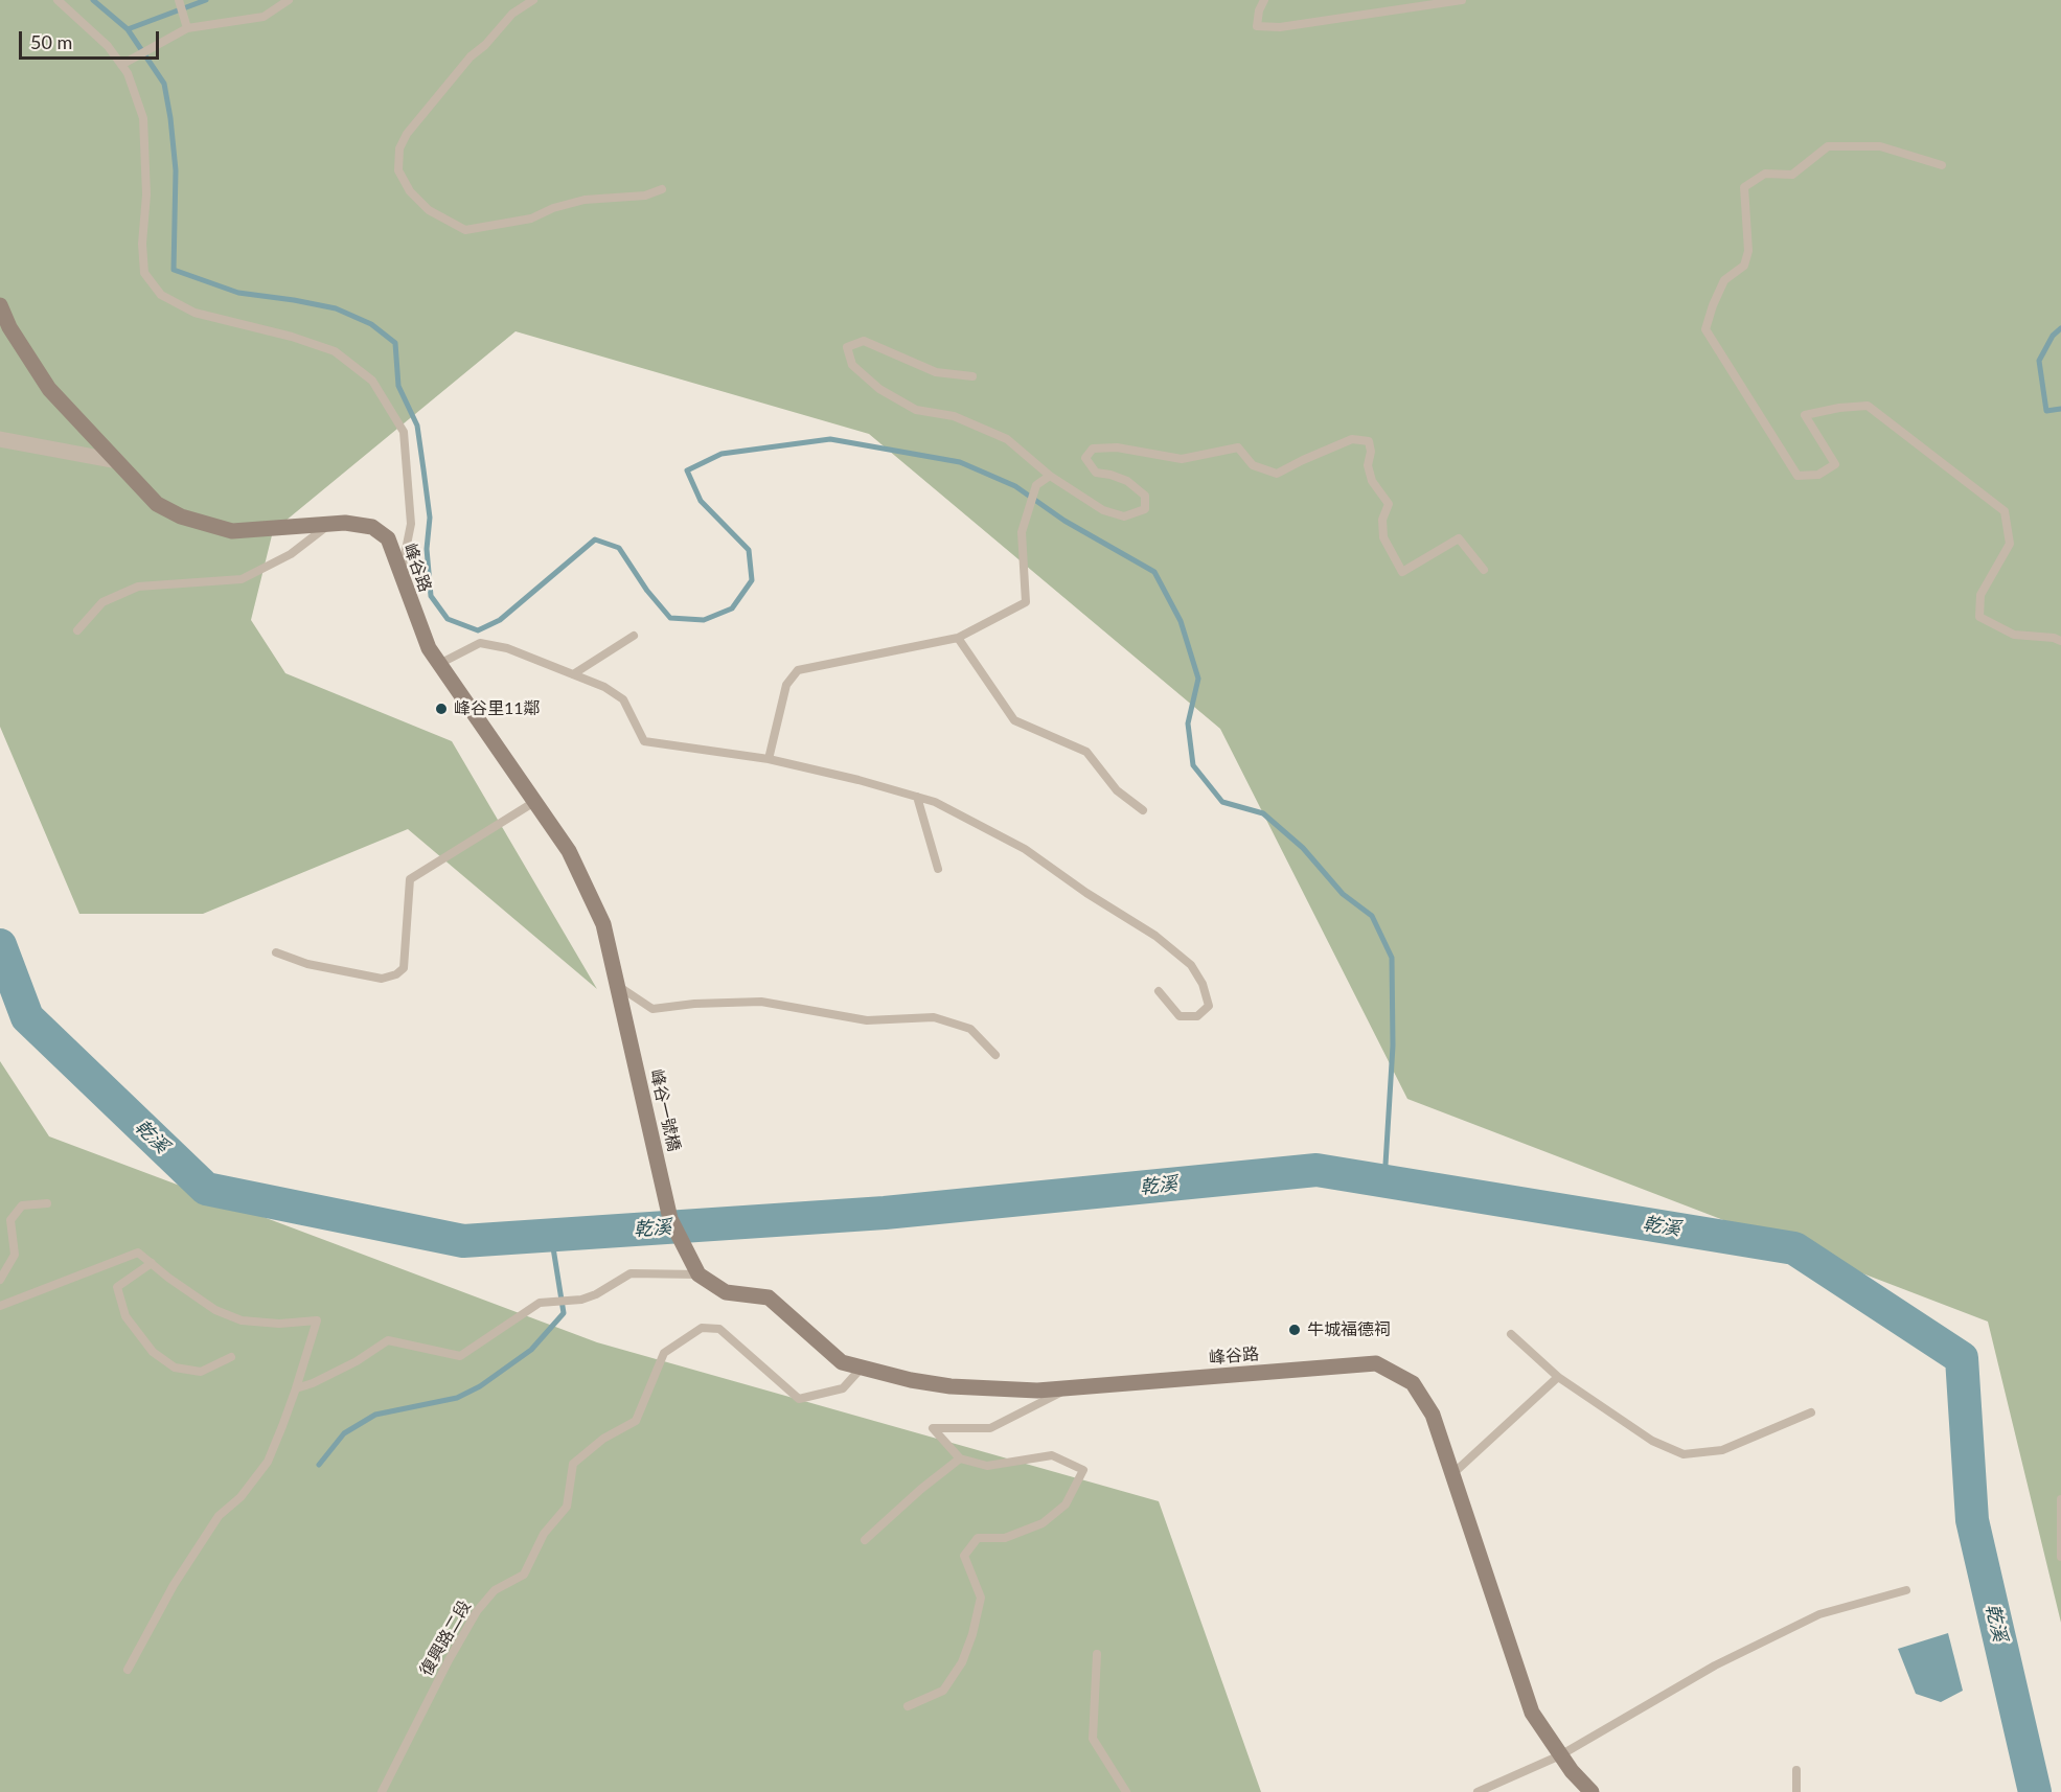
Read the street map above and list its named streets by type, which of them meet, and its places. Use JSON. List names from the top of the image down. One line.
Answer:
{"streets":{"street":["峰谷路","峰谷一號橋"],"lane":["復興路二段"]},"crossings":[["峰谷路","峰谷一號橋"],["峰谷路","復興路二段"]],"water":["乾溪"],"places":["峰谷里11鄰","牛城福德祠"],"scale_bar":"50 m"}
